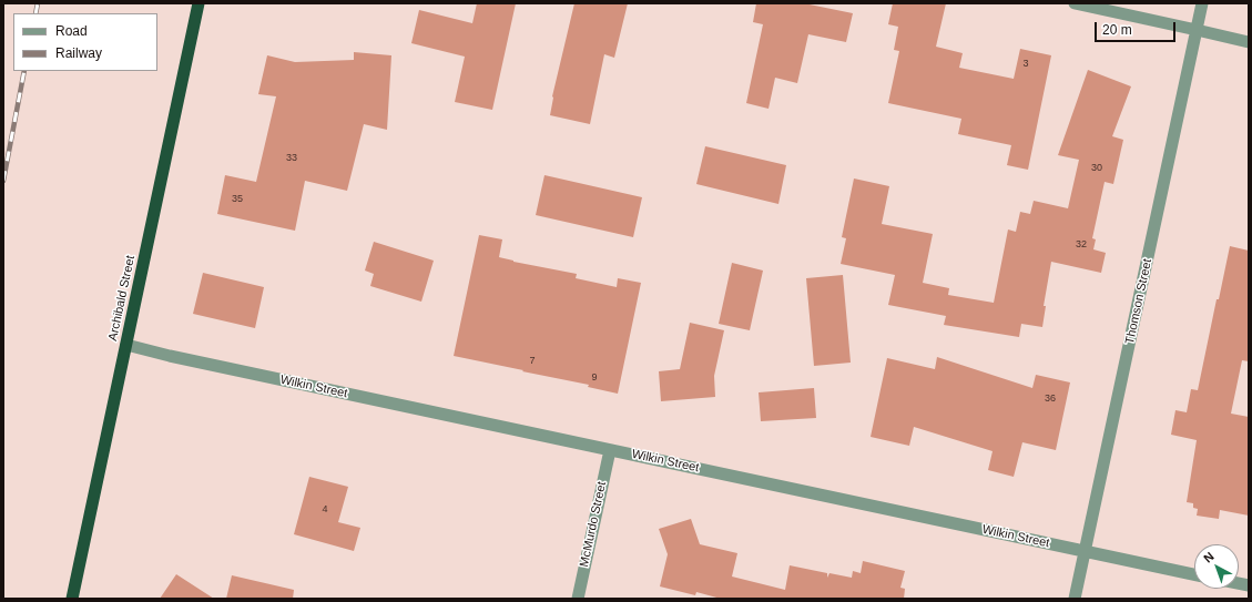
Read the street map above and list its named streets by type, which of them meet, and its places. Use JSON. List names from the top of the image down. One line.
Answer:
{"streets":{"highway":["Archibald Street"],"street":["Thomson Street","Wilkin Street","McMurdo Street"]},"crossings":[["Archibald Street","Wilkin Street"],["Thomson Street","Wilkin Street"],["Wilkin Street","McMurdo Street"]],"house_numbers":["3","33","30","35","32","7","9","36","4"],"legend":["Road","Railway"],"scale_bar":"20 m","north":"top left"}
